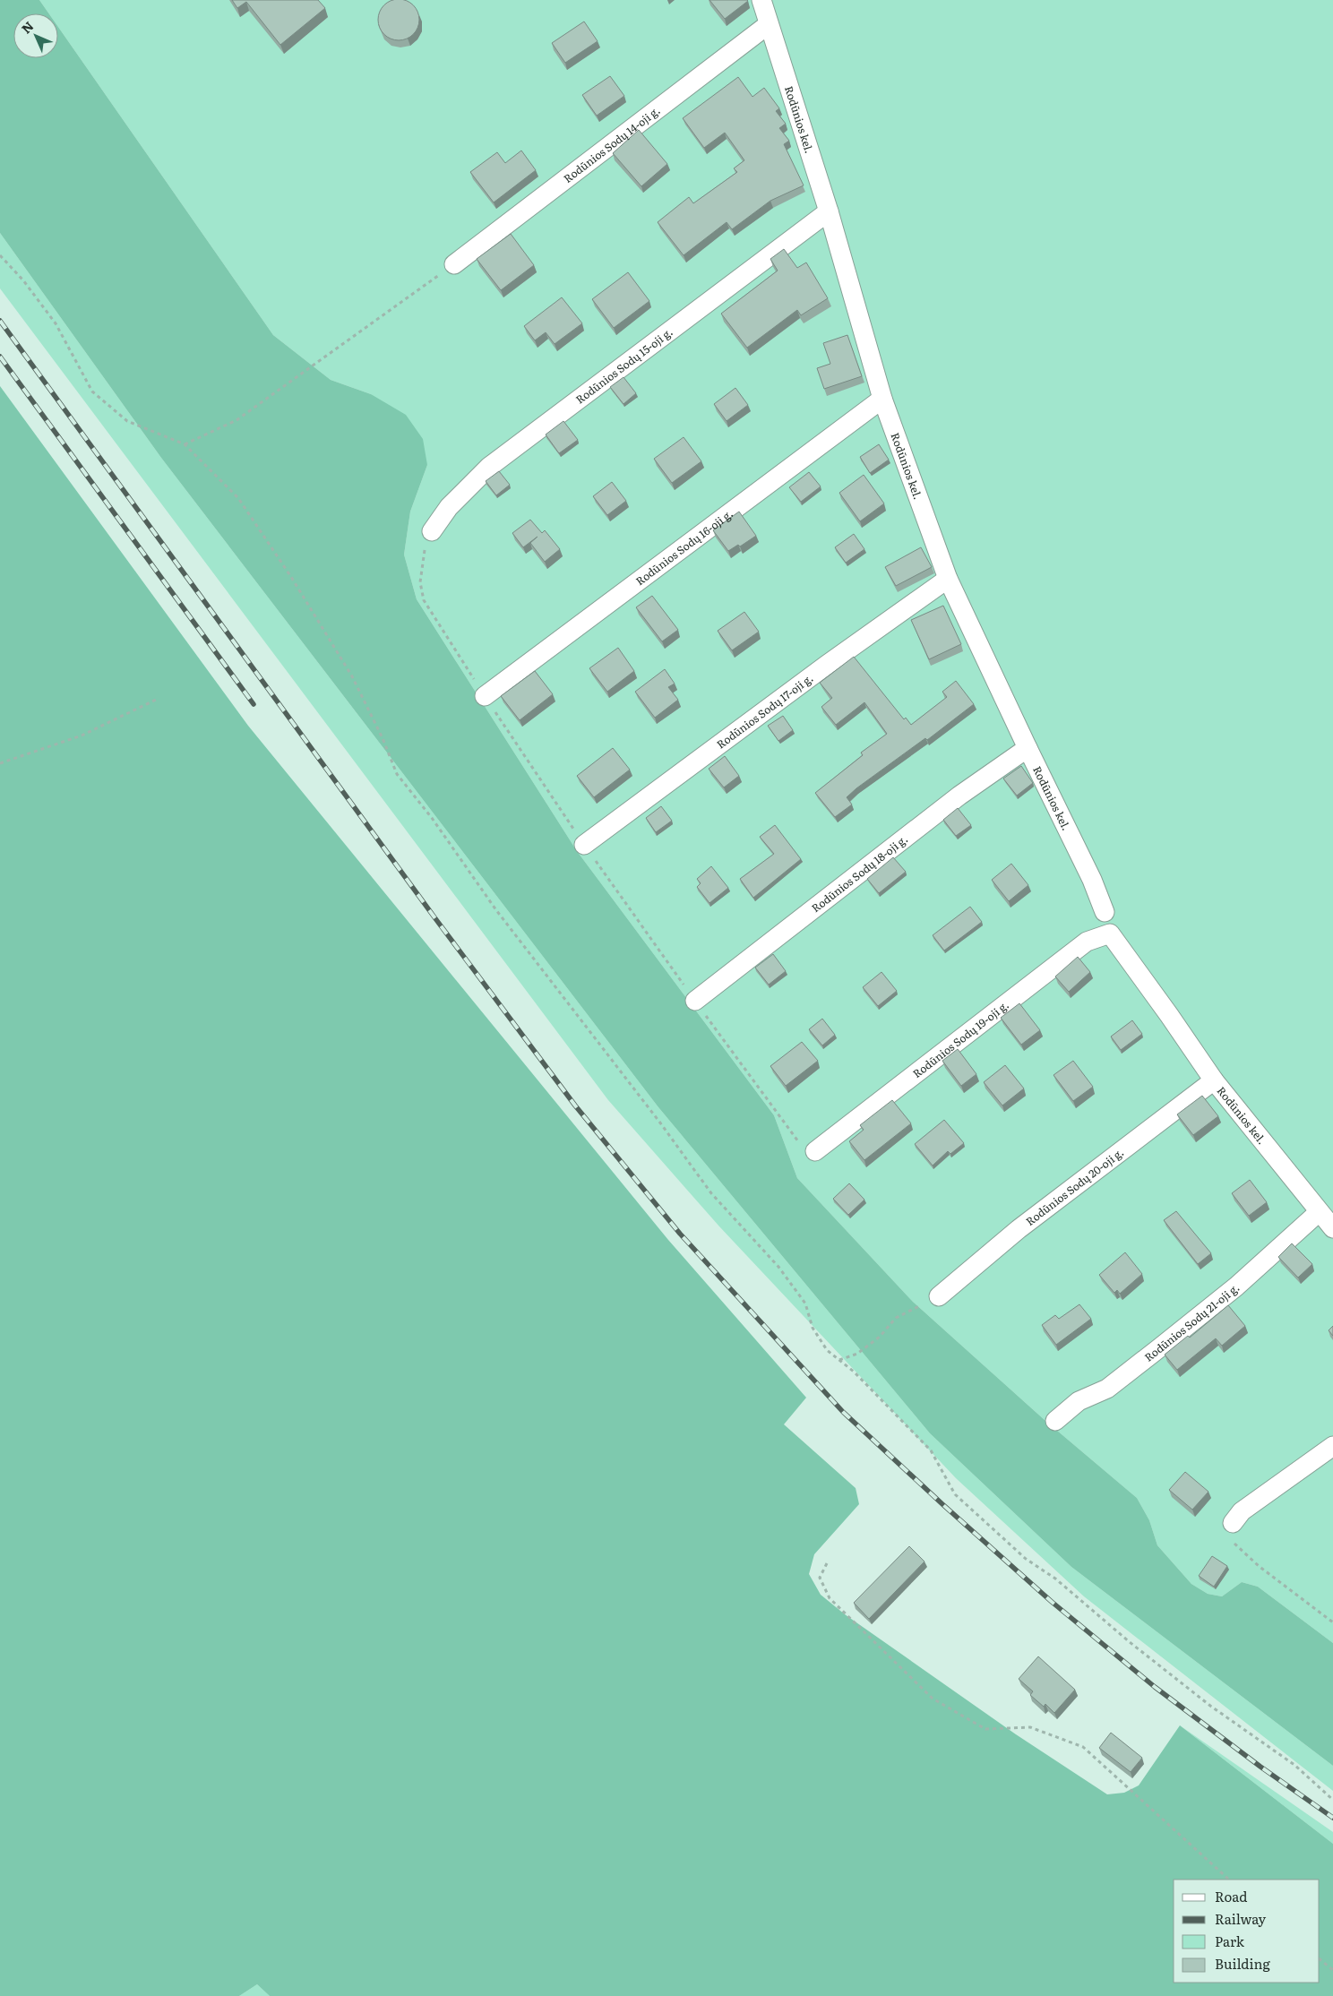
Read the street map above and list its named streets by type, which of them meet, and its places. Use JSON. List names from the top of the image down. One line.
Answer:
{"streets":{"street":["Rodūnios kel.","Rodūnios Sodų 14-oji g.","Rodūnios Sodų 15-oji g.","Rodūnios Sodų 16-oji g.","Rodūnios Sodų 17-oji g.","Rodūnios Sodų 18-oji g.","Rodūnios Sodų 19-oji g.","Rodūnios Sodų 20-oji g.","Rodūnios Sodų 21-oji g."]},"crossings":[["Rodūnios kel.","Rodūnios Sodų 14-oji g."],["Rodūnios kel.","Rodūnios Sodų 15-oji g."],["Rodūnios kel.","Rodūnios Sodų 16-oji g."],["Rodūnios kel.","Rodūnios Sodų 17-oji g."],["Rodūnios kel.","Rodūnios Sodų 18-oji g."],["Rodūnios kel.","Rodūnios Sodų 19-oji g."],["Rodūnios kel.","Rodūnios Sodų 20-oji g."],["Rodūnios kel.","Rodūnios Sodų 21-oji g."]],"legend":["Road","Railway","Park","Building"],"north":"top left"}
